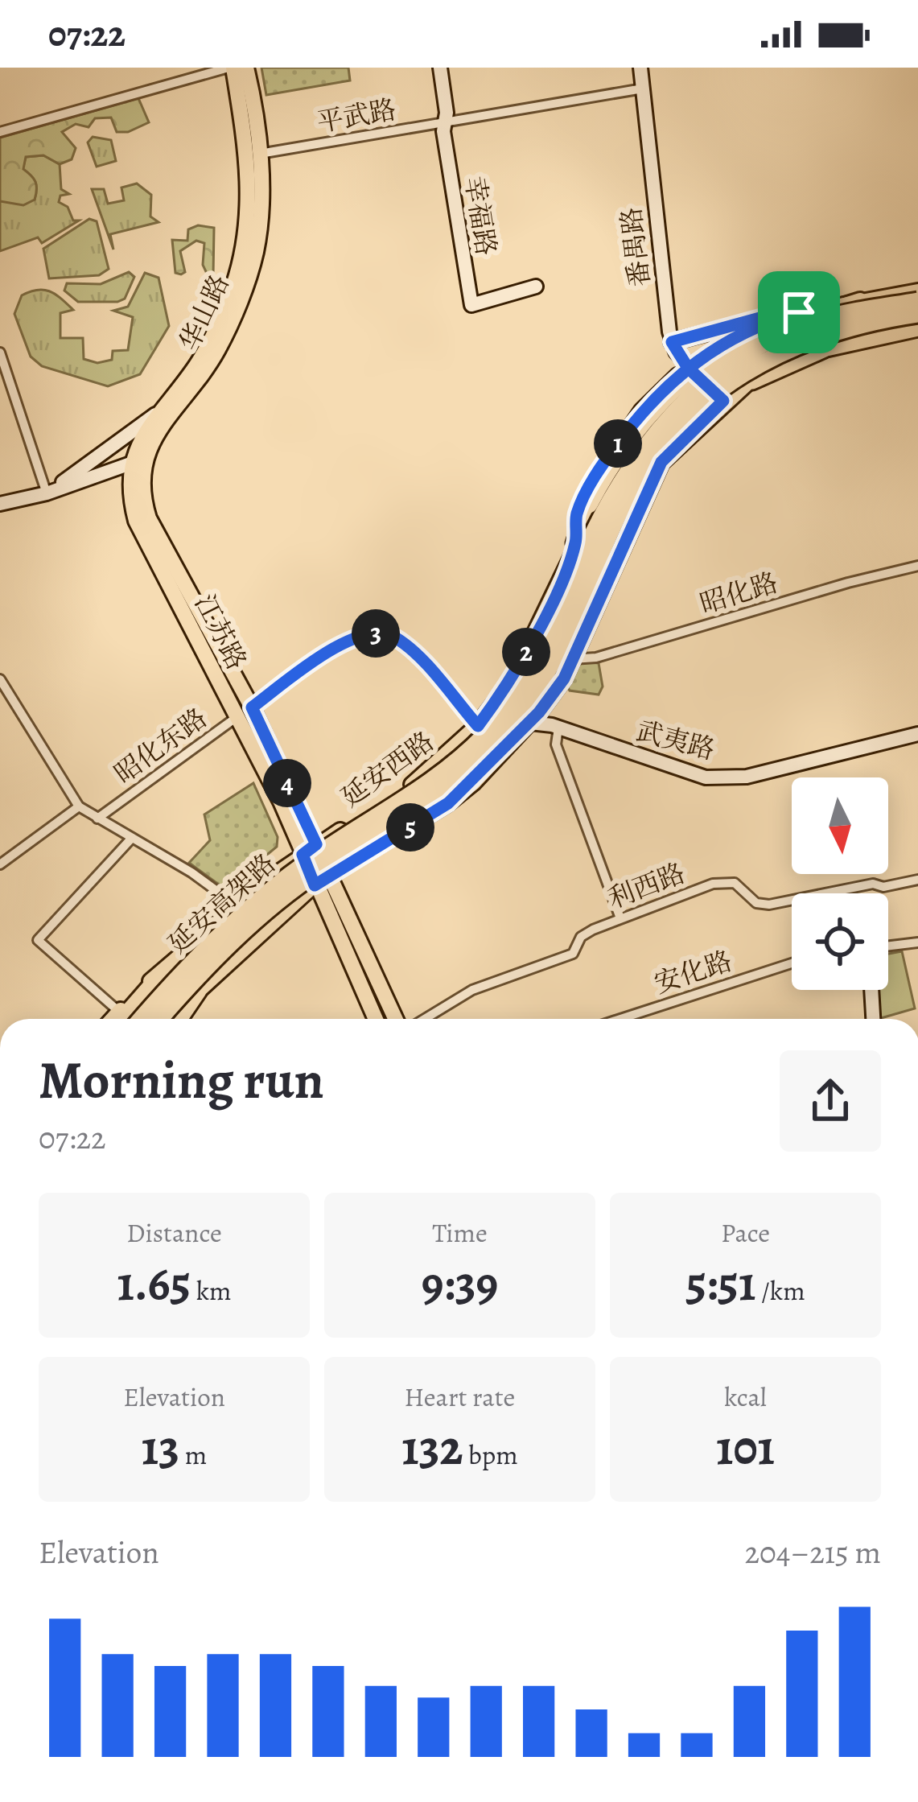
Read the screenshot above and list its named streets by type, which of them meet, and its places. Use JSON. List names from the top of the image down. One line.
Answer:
{"streets":{"highway":["延安高架路"],"main road":["华山路","江苏路","延安西路"],"street":["平武路","幸福路","番禺路","昭化路","武夷路","昭化东路","利西路","安化路"]},"crossings":[["平武路","幸福路"],["平武路","番禺路"],["平武路","华山路"],["番禺路","延安西路"],["华山路","江苏路"],["江苏路","昭化东路"],["江苏路","延安西路"],["武夷路","昭化东路"],["武夷路","延安西路"],["昭化东路","延安西路"],["延安西路","延安高架路"]],"north":"bottom","page":{"status":"07:22","pins":["1","3","2","4","5"],"heading":["Morning run","07:22"],"stats":[["Distance","1.65 km"],["Time","9:39"],["Pace","5:51 /km"],["Elevation","13 m"],["Heart rate","132 bpm"],["kcal","101"]],"chart":["Elevation","204–215 m"]}}
